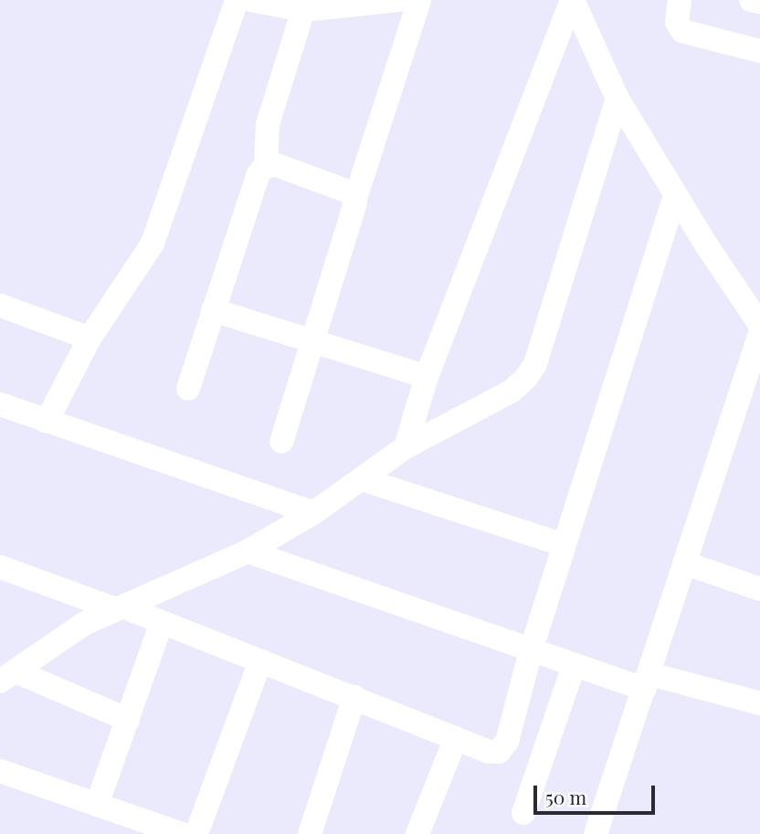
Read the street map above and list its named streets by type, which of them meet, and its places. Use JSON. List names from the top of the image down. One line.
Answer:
{"scale_bar":"50 m"}
